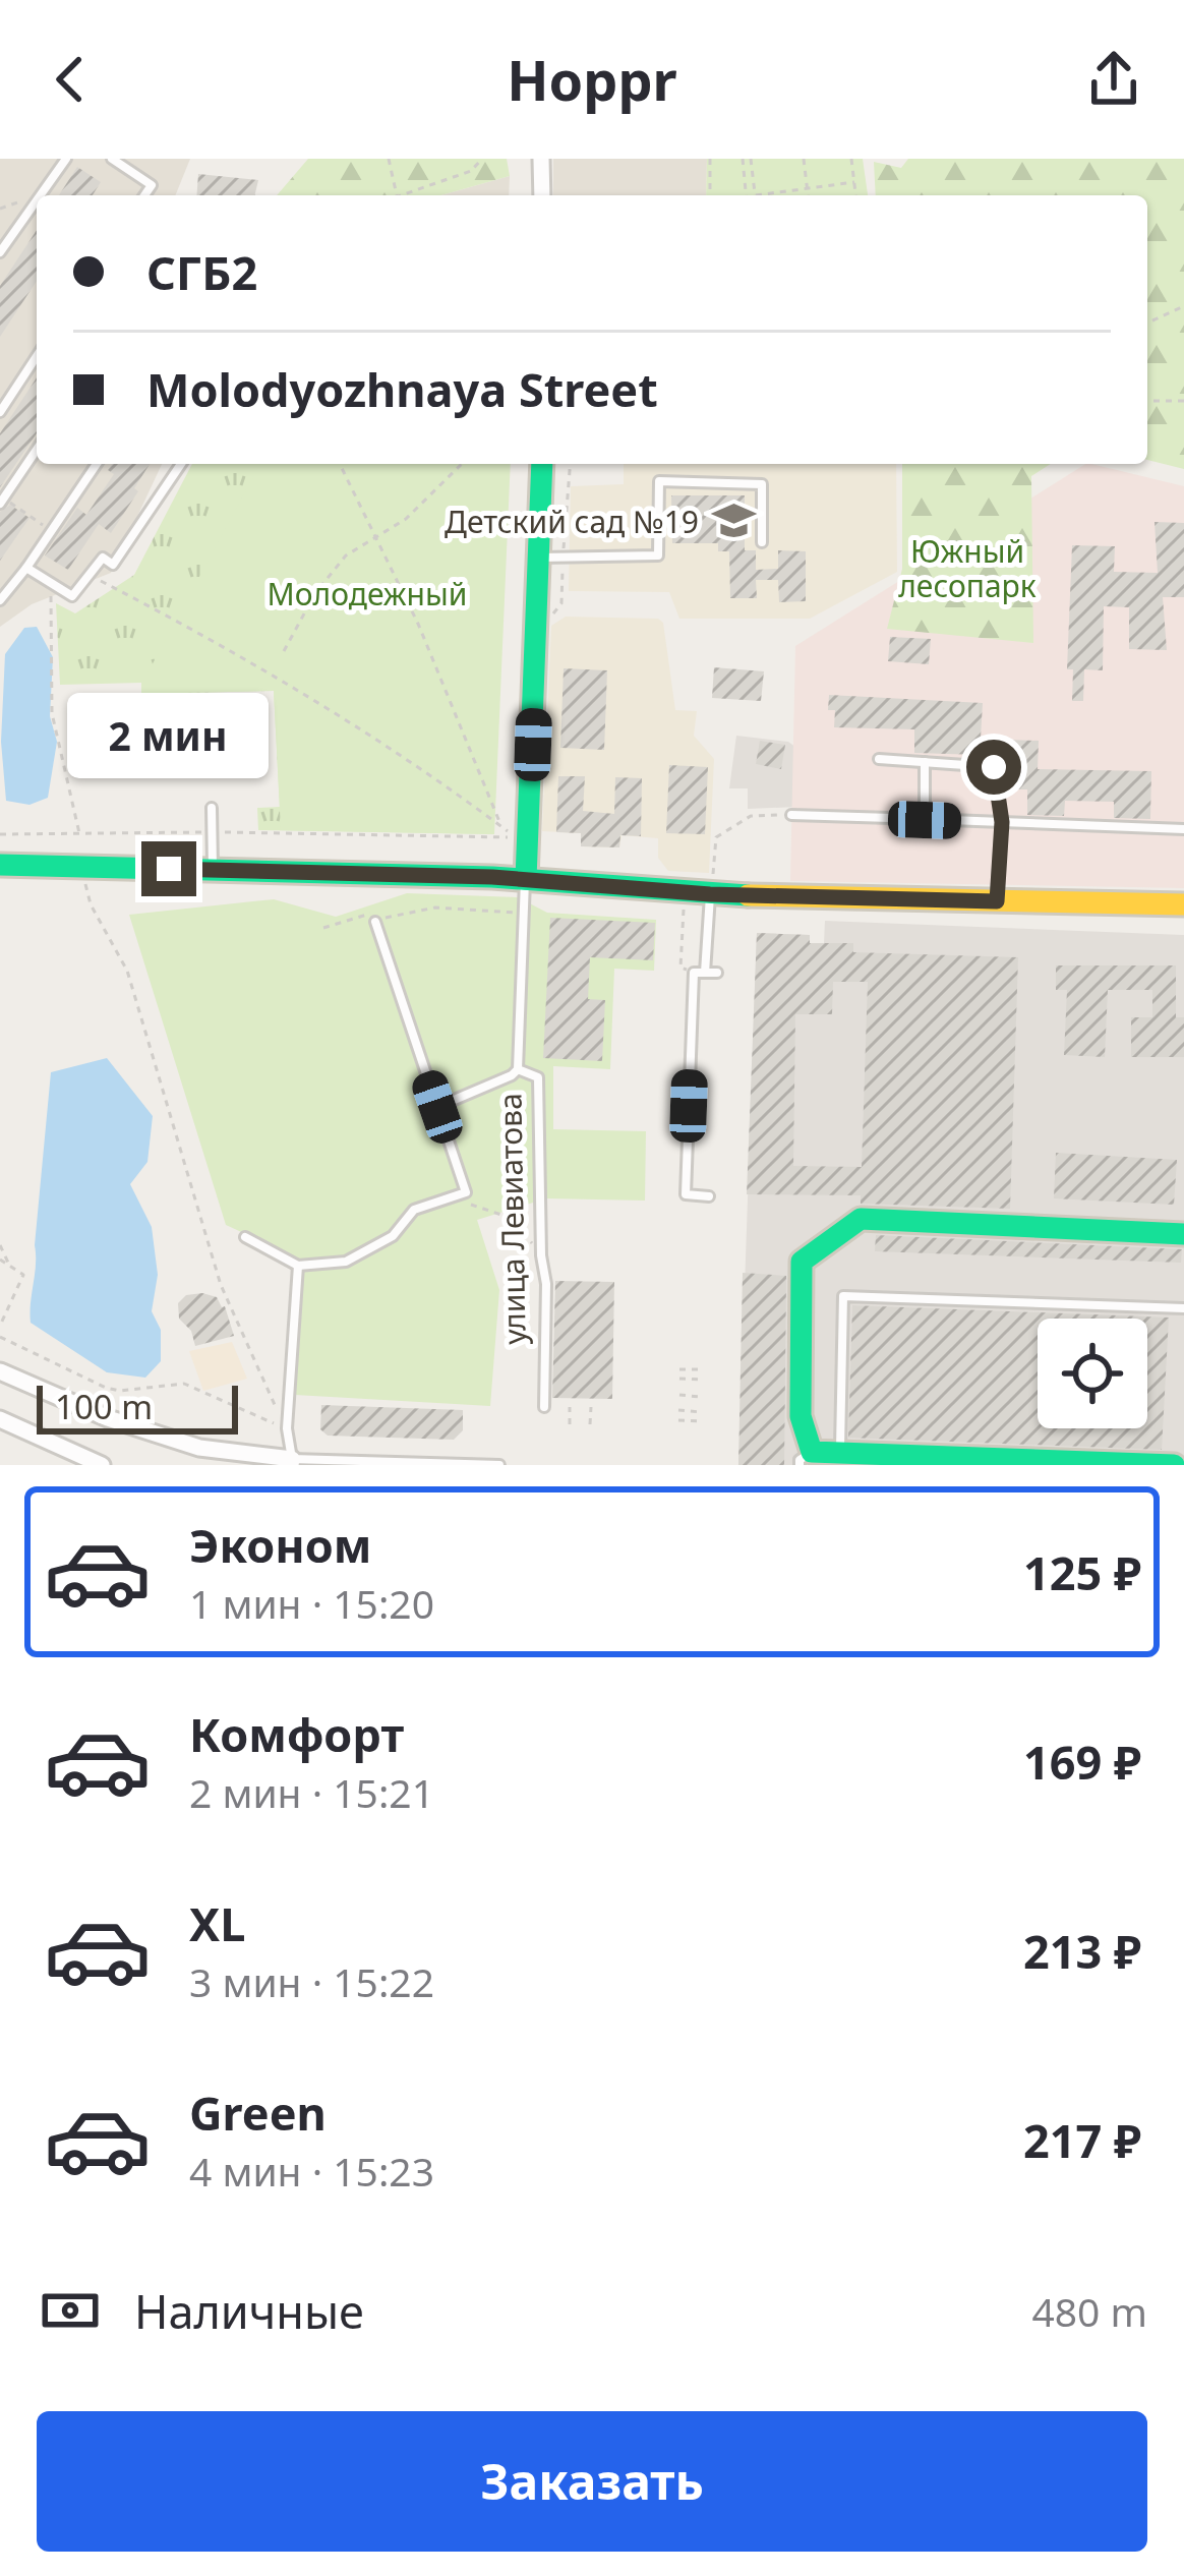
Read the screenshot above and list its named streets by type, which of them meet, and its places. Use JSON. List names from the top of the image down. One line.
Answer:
{"streets":{"street":["улица Левиатова"]},"parks":["Южный лесопарк","Молодежный"],"places":{"school or university":["Детский сад №19"]},"scale_bar":"100 m","page":{"header":"Hoppr","banner":["СГБ2","Molodyozhnaya Street"],"bubble":"2 мин","scale":"100 m","list":[{"name":"Эконом","note":"1 мин · 15:20","value":"125 ₽"},{"name":"Комфорт","note":"2 мин · 15:21","value":"169 ₽"},{"name":"XL","note":"3 мин · 15:22","value":"213 ₽"},{"name":"Green","note":"4 мин · 15:23","value":"217 ₽"}],"pay":["Наличные","480 m"],"buttons":"Заказать"}}
